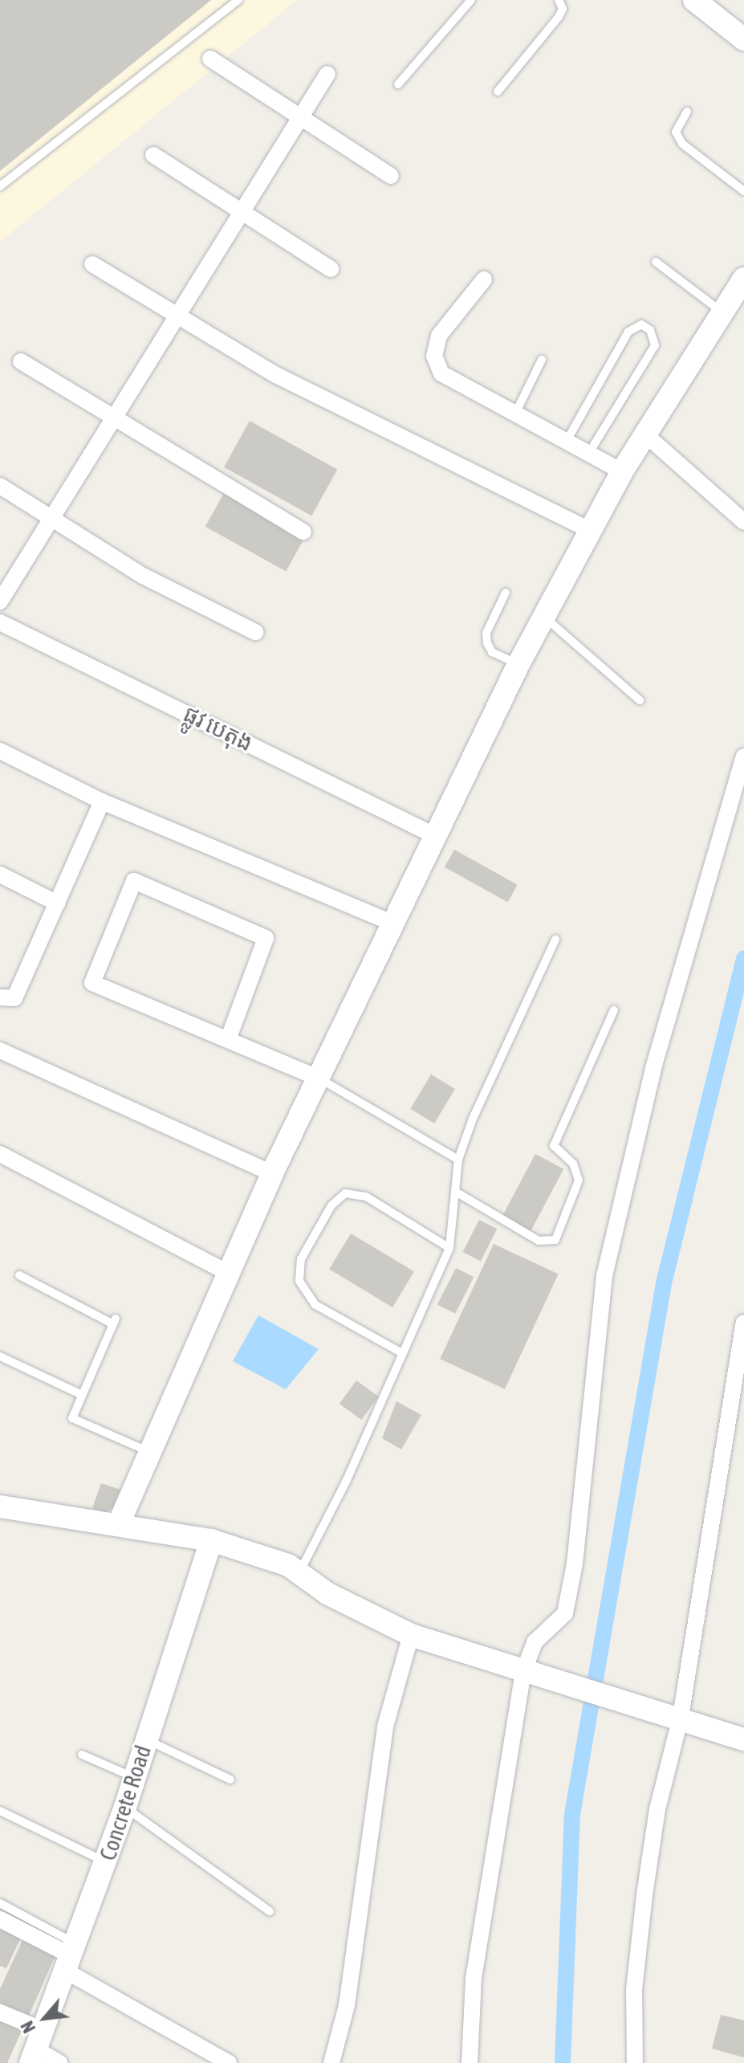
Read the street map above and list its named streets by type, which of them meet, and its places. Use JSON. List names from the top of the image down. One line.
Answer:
{"streets":{"street":["ផ្លូវ បេតុង","Concrete Road"]},"north":"bottom left"}
